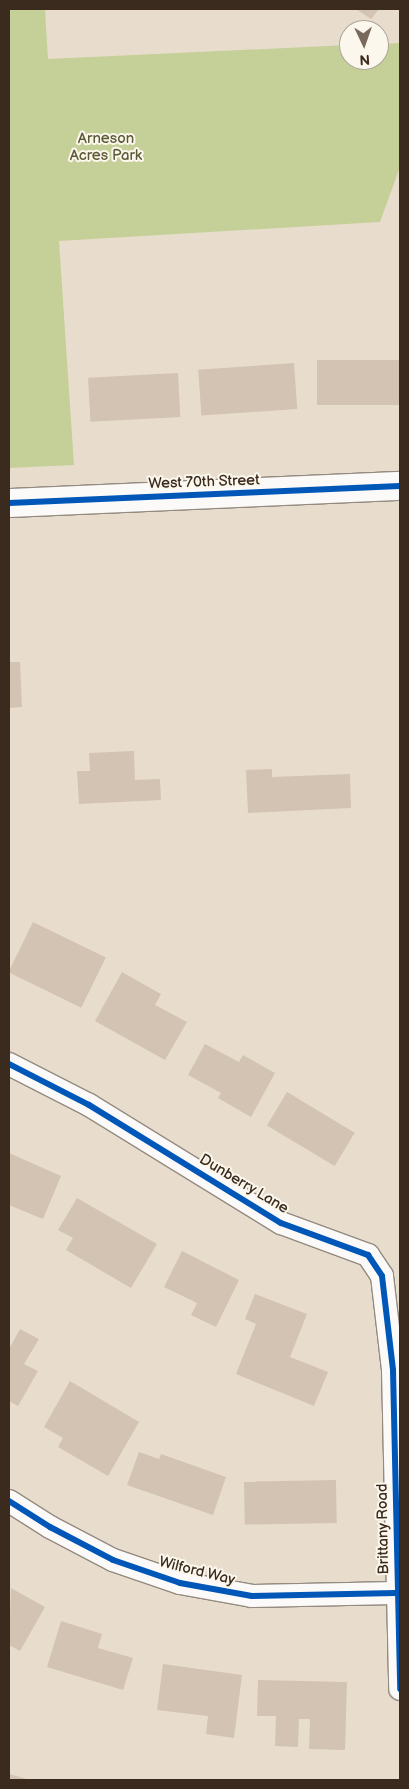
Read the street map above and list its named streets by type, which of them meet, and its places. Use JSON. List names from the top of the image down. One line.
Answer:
{"streets":{"street":["West 70th Street","Dunberry Lane","Brittany Road","Wilford Way"]},"crossings":[["Dunberry Lane","Brittany Road"],["Brittany Road","Wilford Way"]],"parks":["Arneson Acres Park"],"north":"bottom"}
